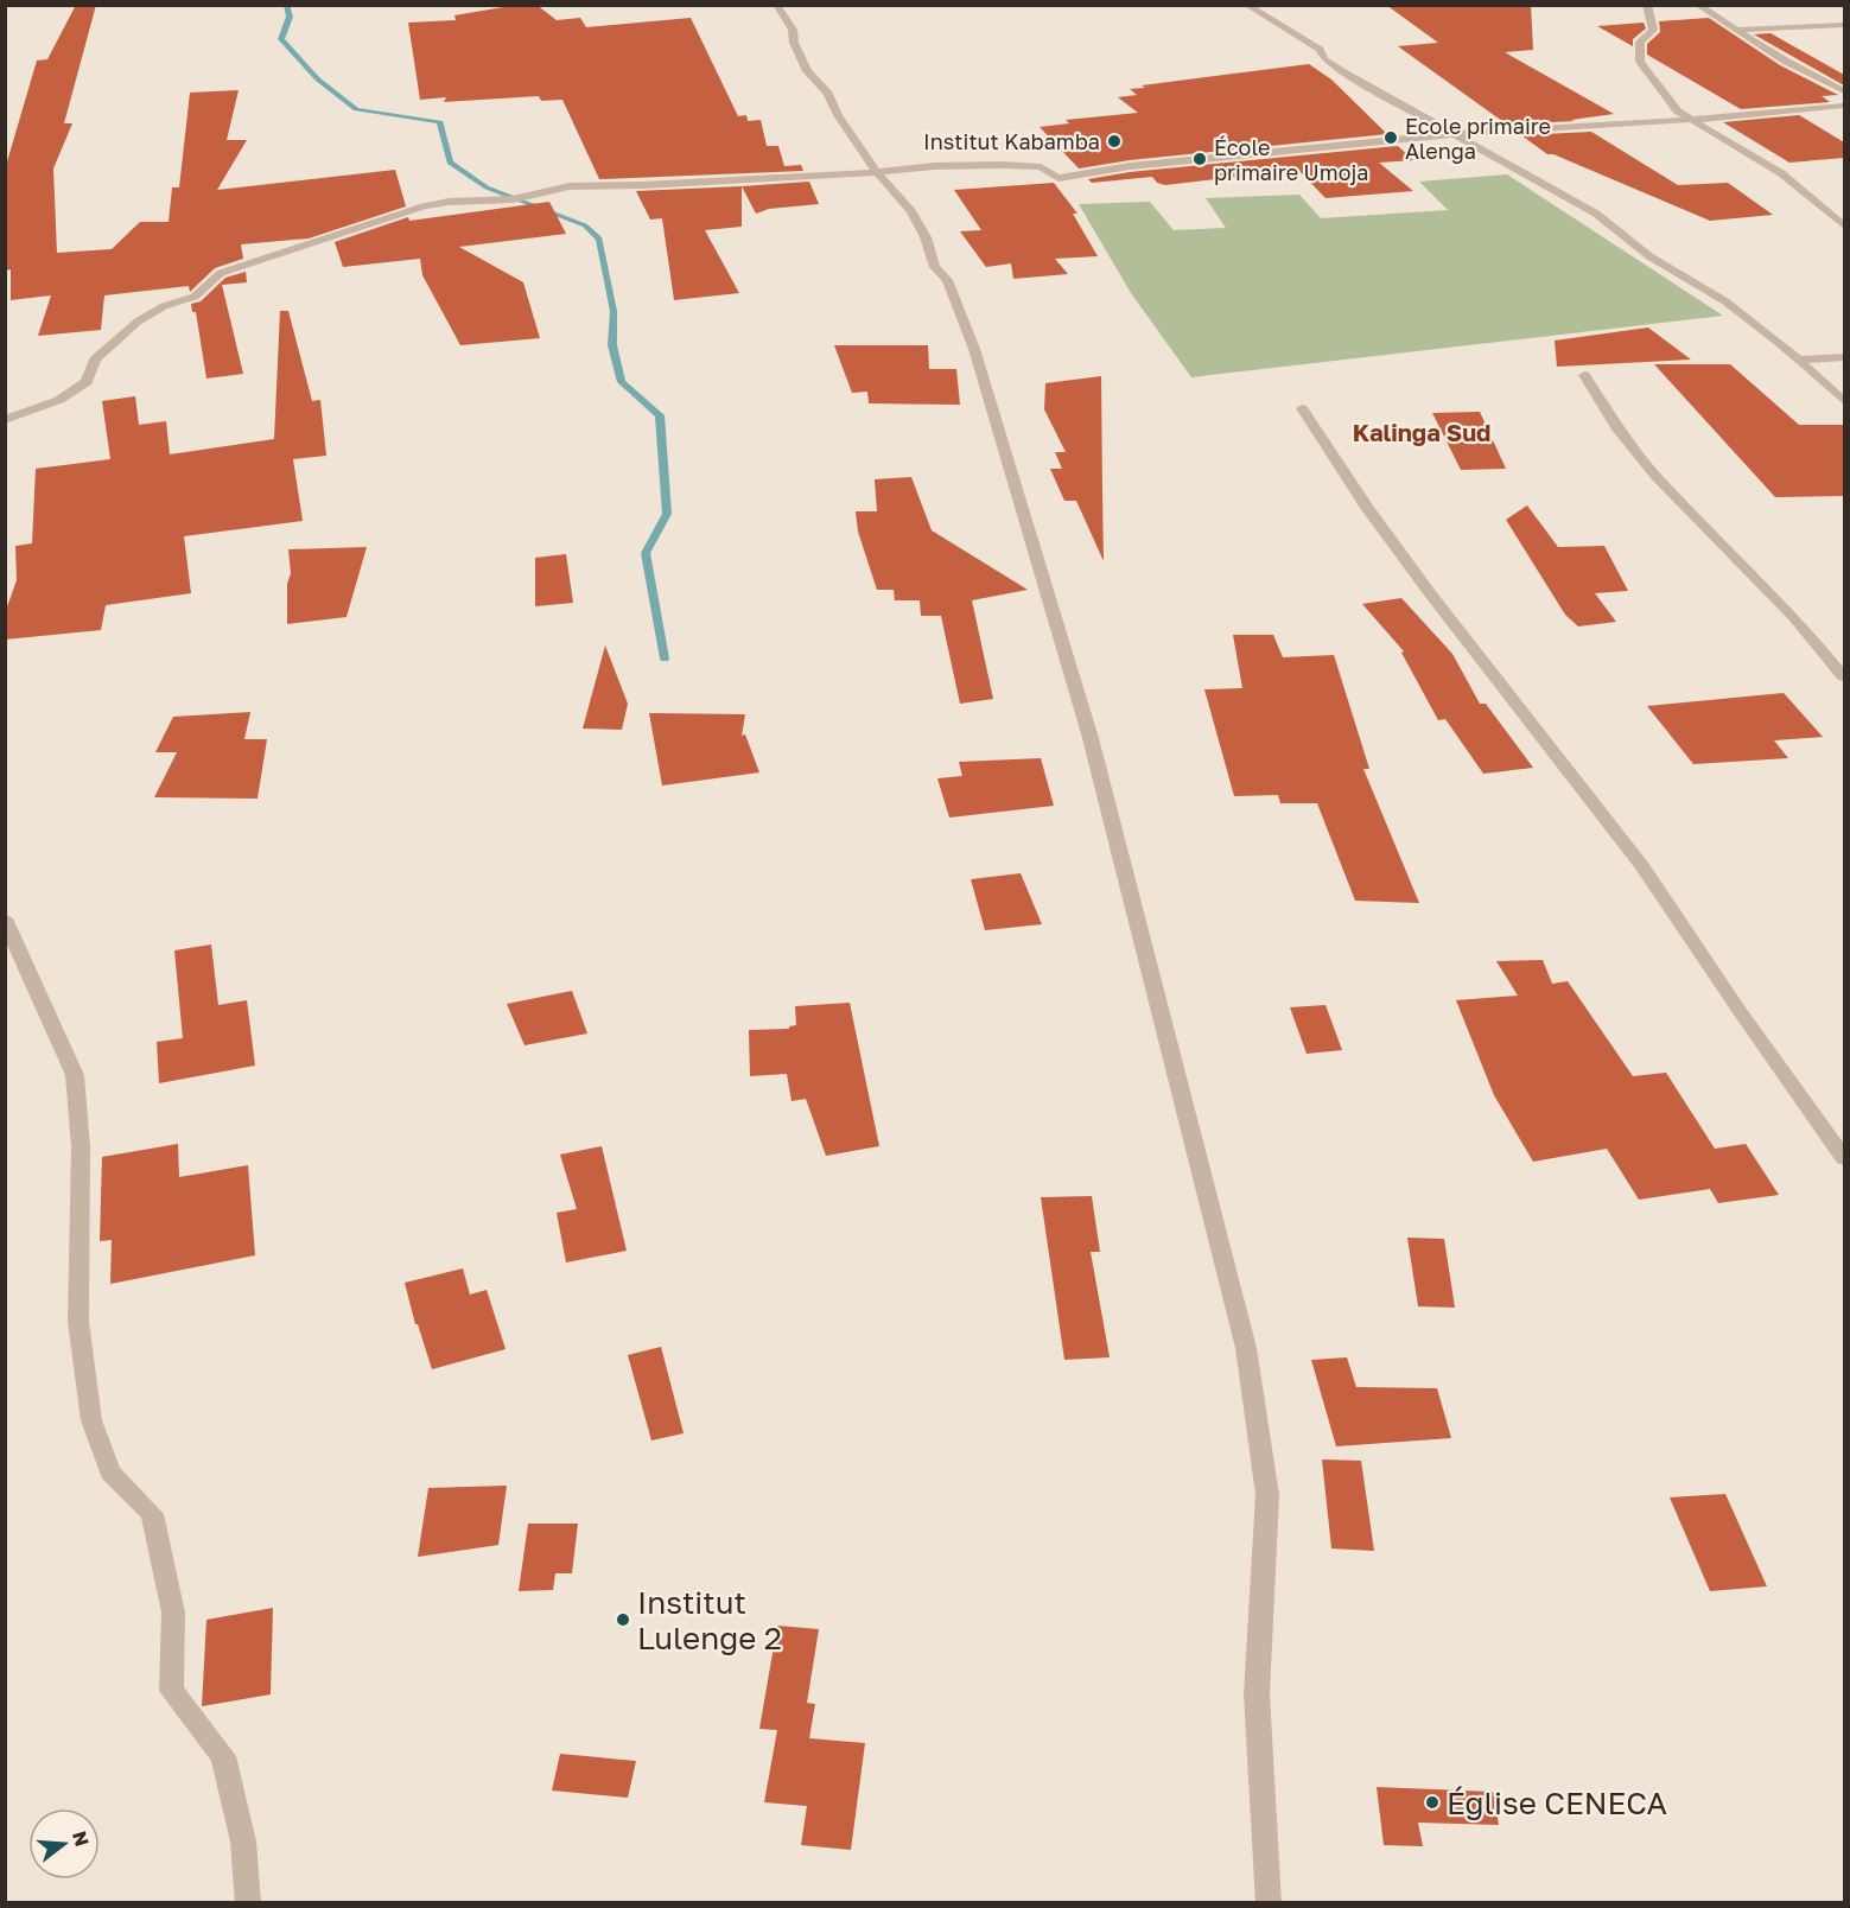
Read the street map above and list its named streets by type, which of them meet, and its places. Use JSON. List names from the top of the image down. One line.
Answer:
{"districts":["Kalinga Sud"],"places":["Ecole primaire Alenga","Institut Kabamba","École primaire Umoja","Institut Lulenge 2","Église CENECA"],"north":"right"}
